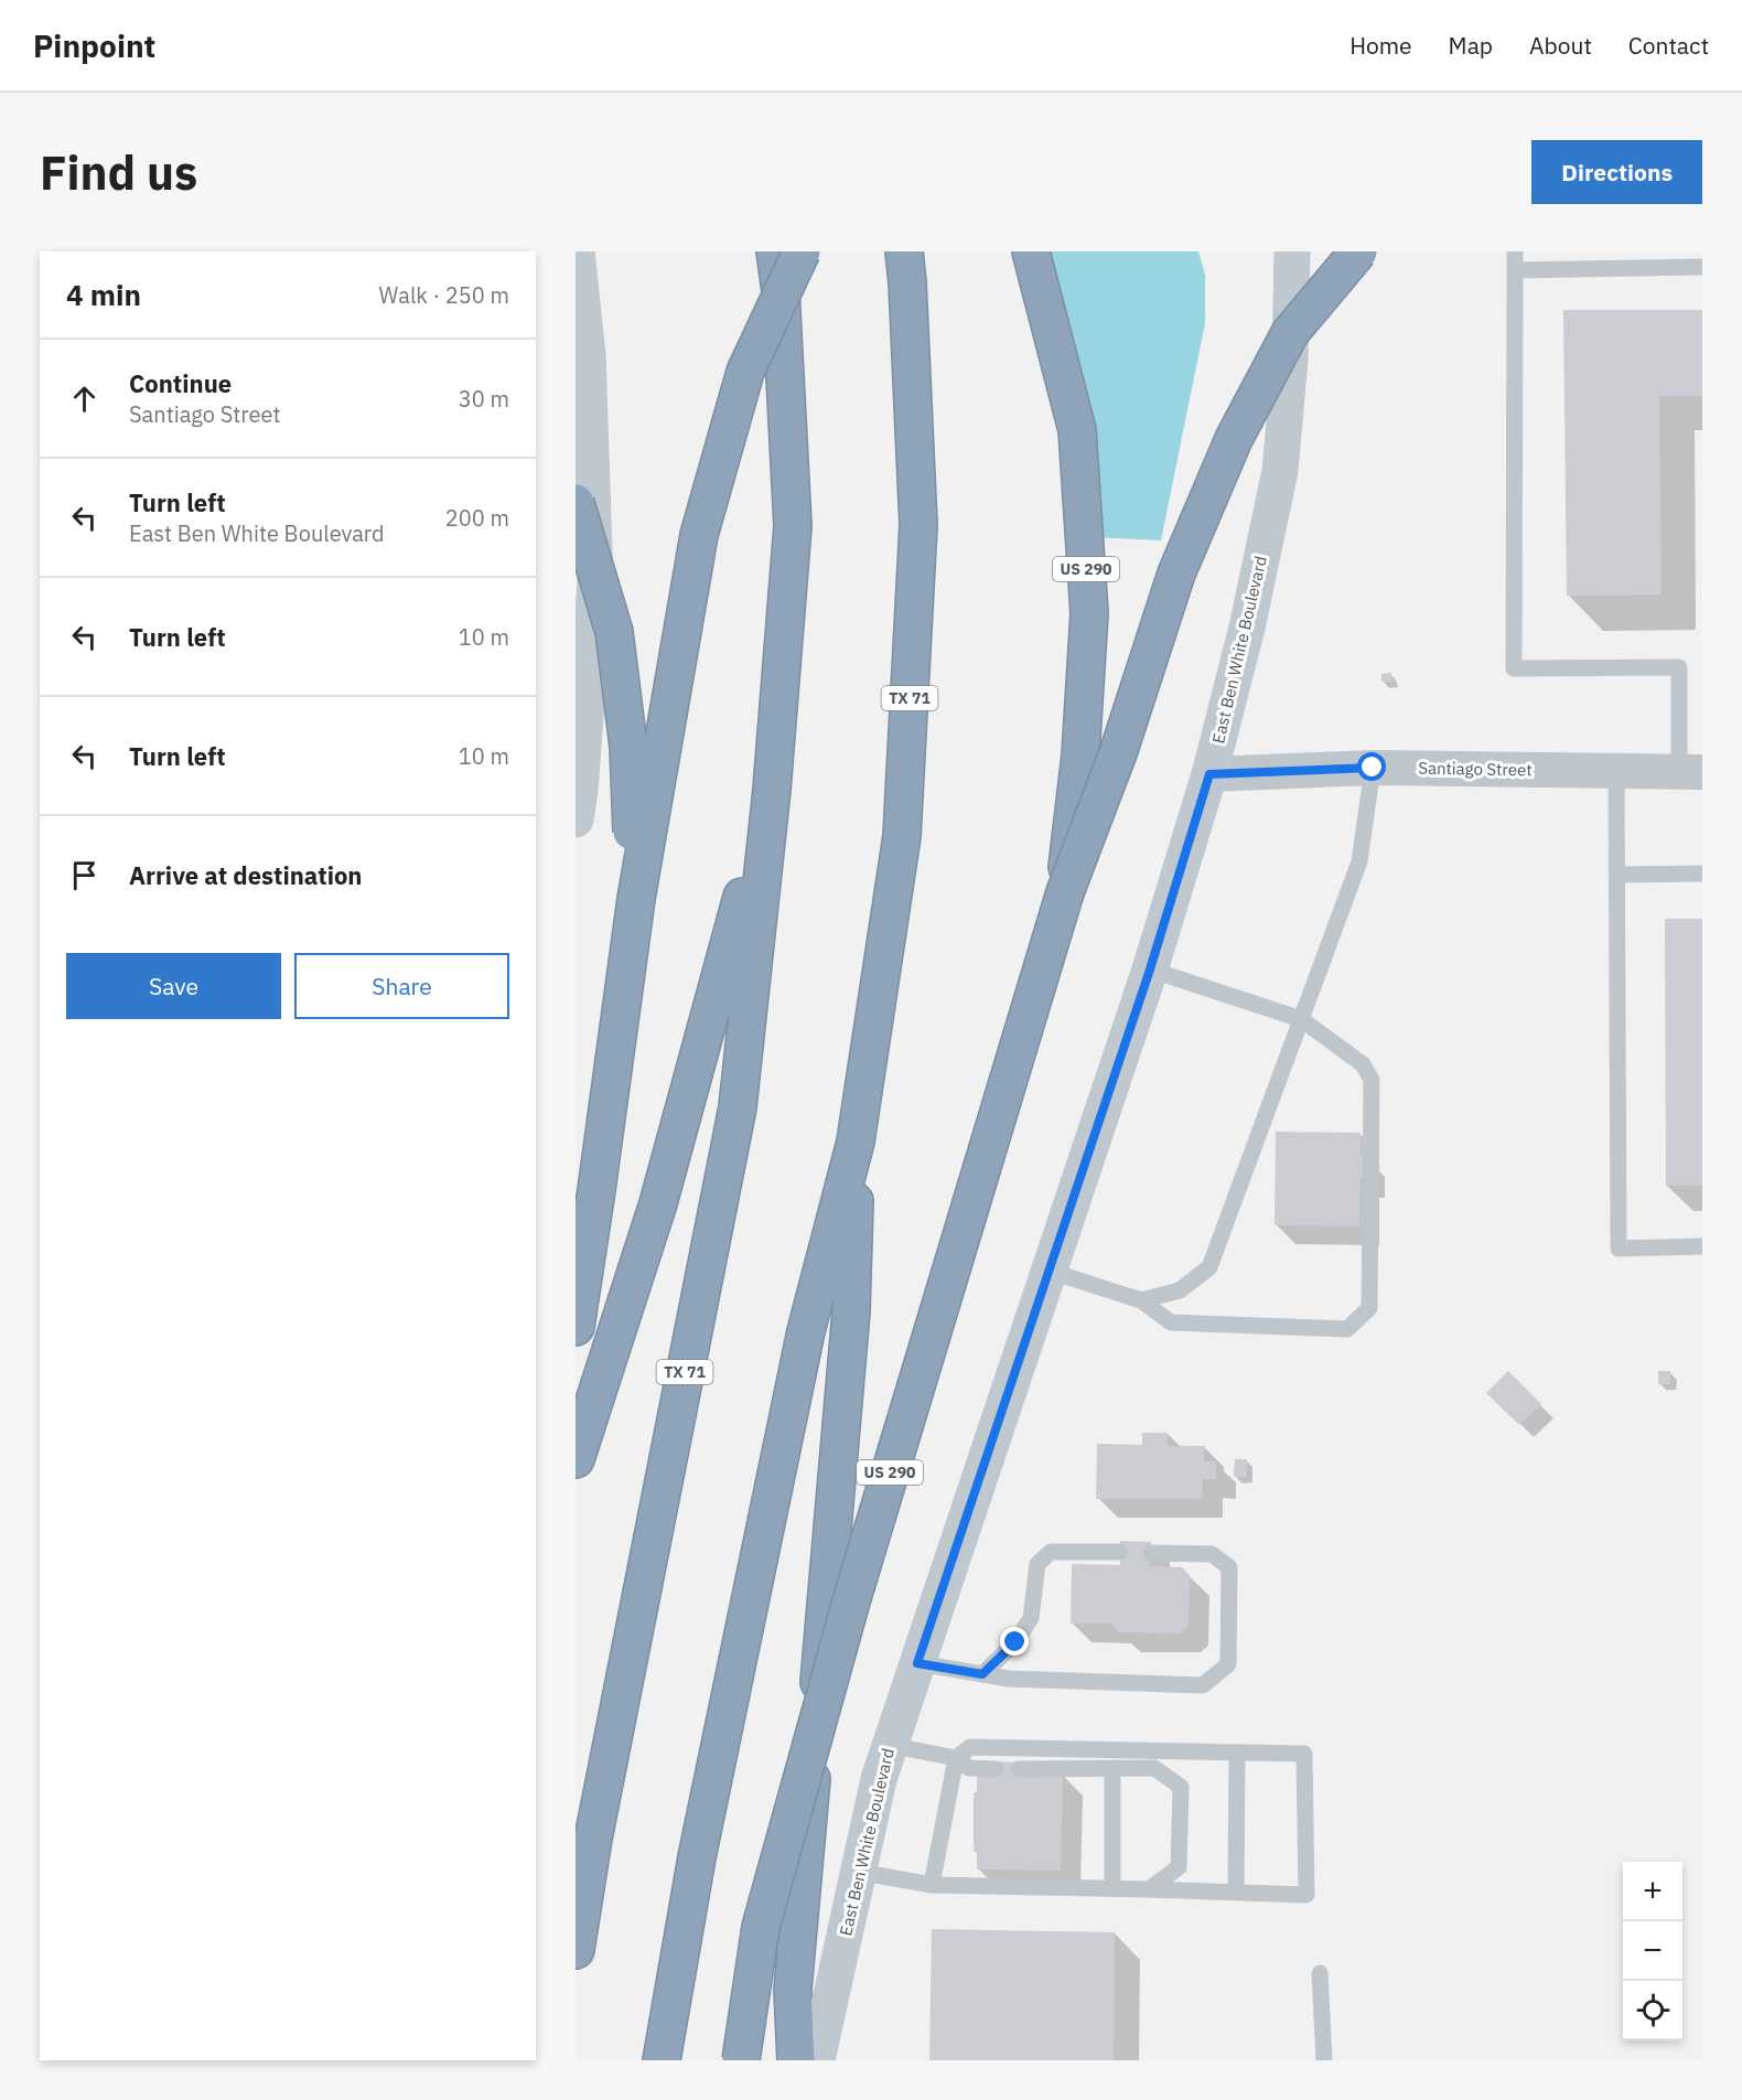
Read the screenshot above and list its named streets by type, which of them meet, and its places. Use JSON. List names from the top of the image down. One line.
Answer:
{"streets":{"highway":["US 290","TX 71"],"main road":["East Ben White Boulevard"],"street":["Santiago Street"]},"crossings":[["East Ben White Boulevard","Santiago Street"]],"page":{"header":"Pinpoint","nav":["Home","Map","About","Contact"],"buttons":["Directions",["Save","Share"]],"title":"Find us","heading":["4 min","Walk · 250 m"],"list":[["Continue","Santiago Street","30 m"],["Turn left","East Ben White Boulevard","200 m"],["Turn left","10 m"],["Turn left","10 m"],"Arrive at destination"],"map_buttons":["+","−"]}}
